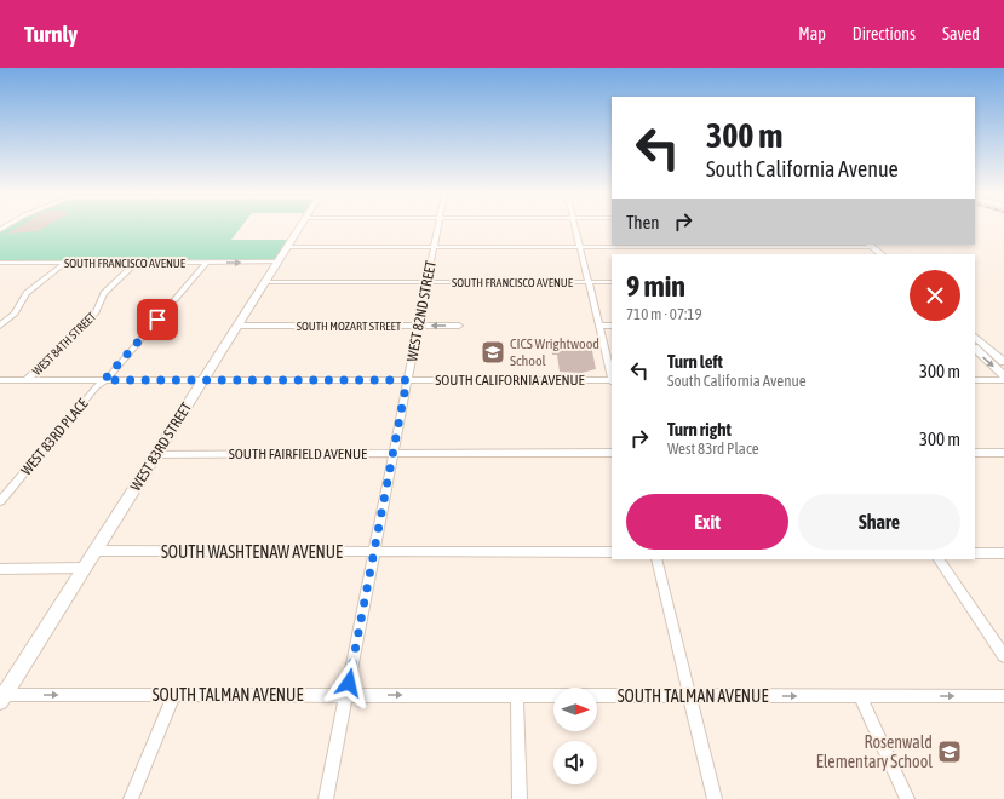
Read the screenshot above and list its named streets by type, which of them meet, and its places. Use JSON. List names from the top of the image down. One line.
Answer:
{"streets":{"street":["SOUTH FRANCISCO AVENUE","WEST 82ND STREET","SOUTH MOZART STREET","WEST 84TH STREET","SOUTH CALIFORNIA AVENUE","WEST 83RD PLACE","WEST 83RD STREET","SOUTH FAIRFIELD AVENUE","SOUTH WASHTENAW AVENUE","SOUTH TALMAN AVENUE"]},"crossings":[["SOUTH FRANCISCO AVENUE","WEST 82ND STREET"],["SOUTH FRANCISCO AVENUE","WEST 84TH STREET"],["SOUTH FRANCISCO AVENUE","WEST 83RD PLACE"],["SOUTH FRANCISCO AVENUE","WEST 83RD STREET"],["WEST 82ND STREET","SOUTH MOZART STREET"],["WEST 82ND STREET","SOUTH CALIFORNIA AVENUE"],["WEST 82ND STREET","SOUTH FAIRFIELD AVENUE"],["WEST 82ND STREET","SOUTH WASHTENAW AVENUE"],["WEST 82ND STREET","SOUTH TALMAN AVENUE"],["SOUTH MOZART STREET","WEST 83RD STREET"],["WEST 84TH STREET","SOUTH CALIFORNIA AVENUE"],["SOUTH CALIFORNIA AVENUE","WEST 83RD PLACE"],["SOUTH CALIFORNIA AVENUE","WEST 83RD STREET"],["WEST 83RD STREET","SOUTH FAIRFIELD AVENUE"],["WEST 83RD STREET","SOUTH WASHTENAW AVENUE"],["WEST 83RD STREET","SOUTH TALMAN AVENUE"]],"one_way":["SOUTH TALMAN AVENUE"],"places":{"school or university":["CICS Wrightwood School","Rosenwald Elementary School"]},"north":"right","page":{"header":"Turnly","nav":["Map","Directions","Saved"],"turn":["300 m","South California Avenue"],"then":"Then","heading":["9 min","710 m · 07:19"],"list":[{"name":"Turn left","note":"South California Avenue","value":"300 m"},{"name":"Turn right","note":"West 83rd Place","value":"300 m"}],"buttons":["Exit","Share"]}}
